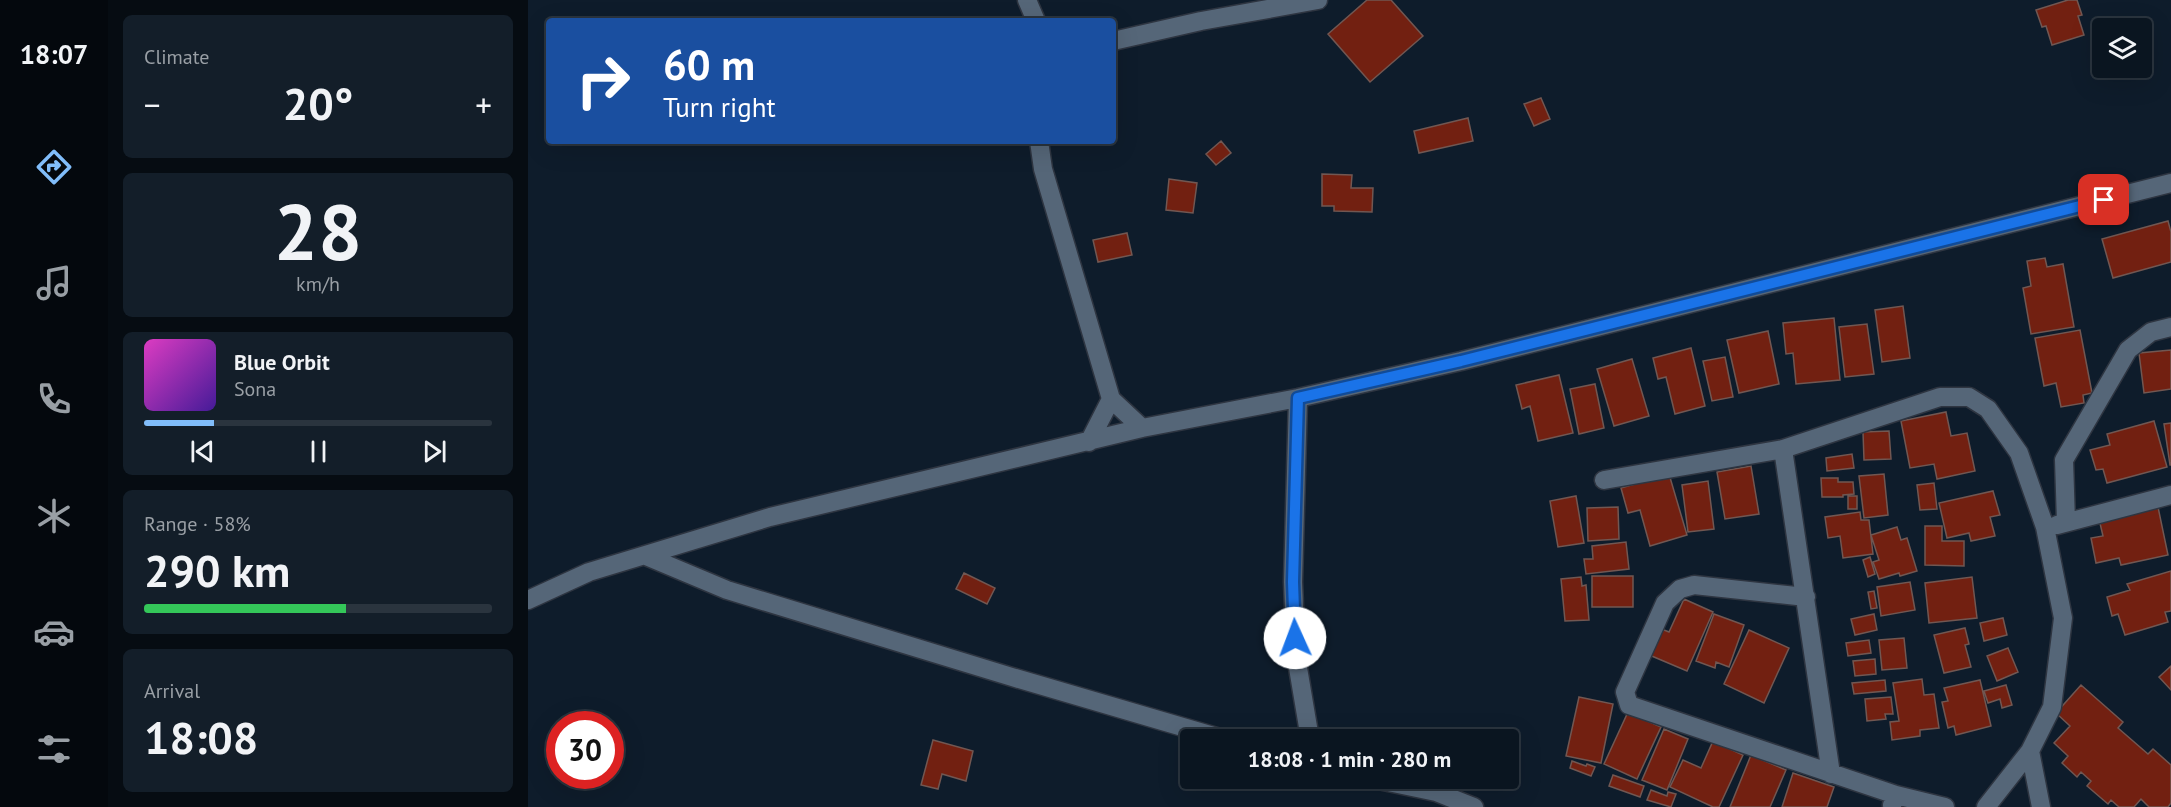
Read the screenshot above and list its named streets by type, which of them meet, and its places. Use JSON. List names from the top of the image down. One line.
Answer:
{"page":{"tabs":"18:07","tile":["Climate",["28","km/h"],["Range · 58%","290 km"],["Arrival","18:08"]],"turn":["60 m","Turn right"],"heat":["−","20°","+"],"song":["Blue Orbit","Sona"],"limit":"30","trip":"18:08 · 1 min · 280 m"}}
